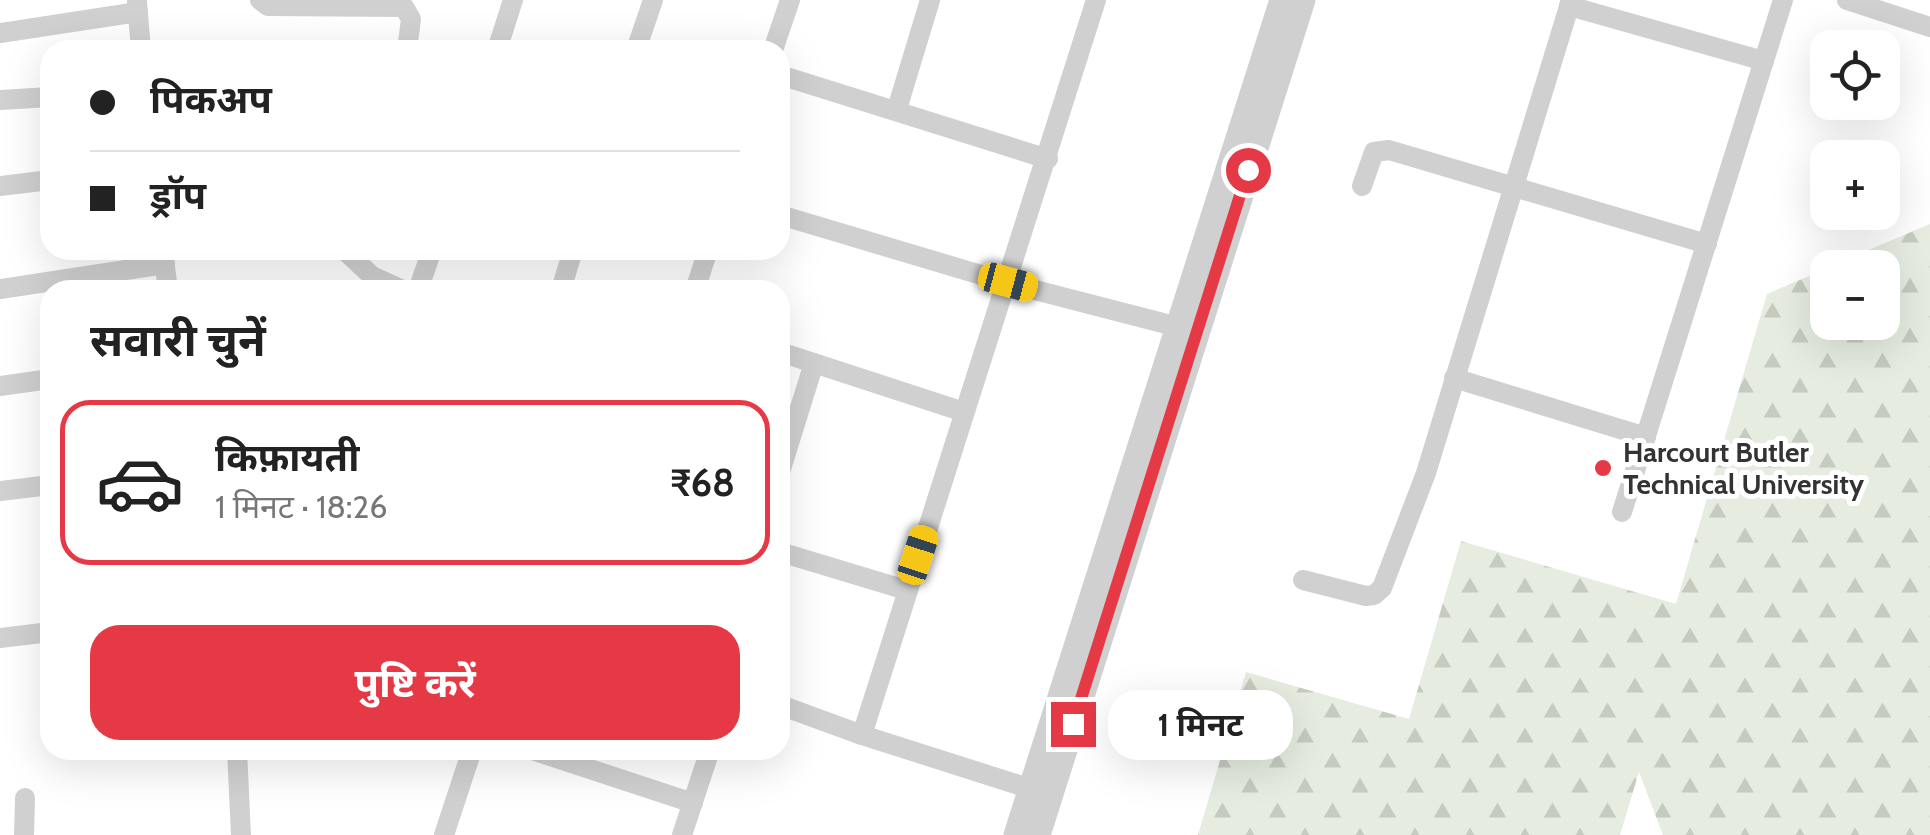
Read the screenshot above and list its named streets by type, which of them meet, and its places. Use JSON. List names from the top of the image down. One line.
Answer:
{"places":["Harcourt Butler Technical University"],"page":{"map_buttons":["+","−"],"banner":["पिकअप","ड्रॉप"],"heading":"सवारी चुनें","list":[{"name":"किफ़ायती","note":"1 मिनट · 18:26","value":"₹68"}],"buttons":"पुष्टि करें","bubble":"1 मिनट"}}
